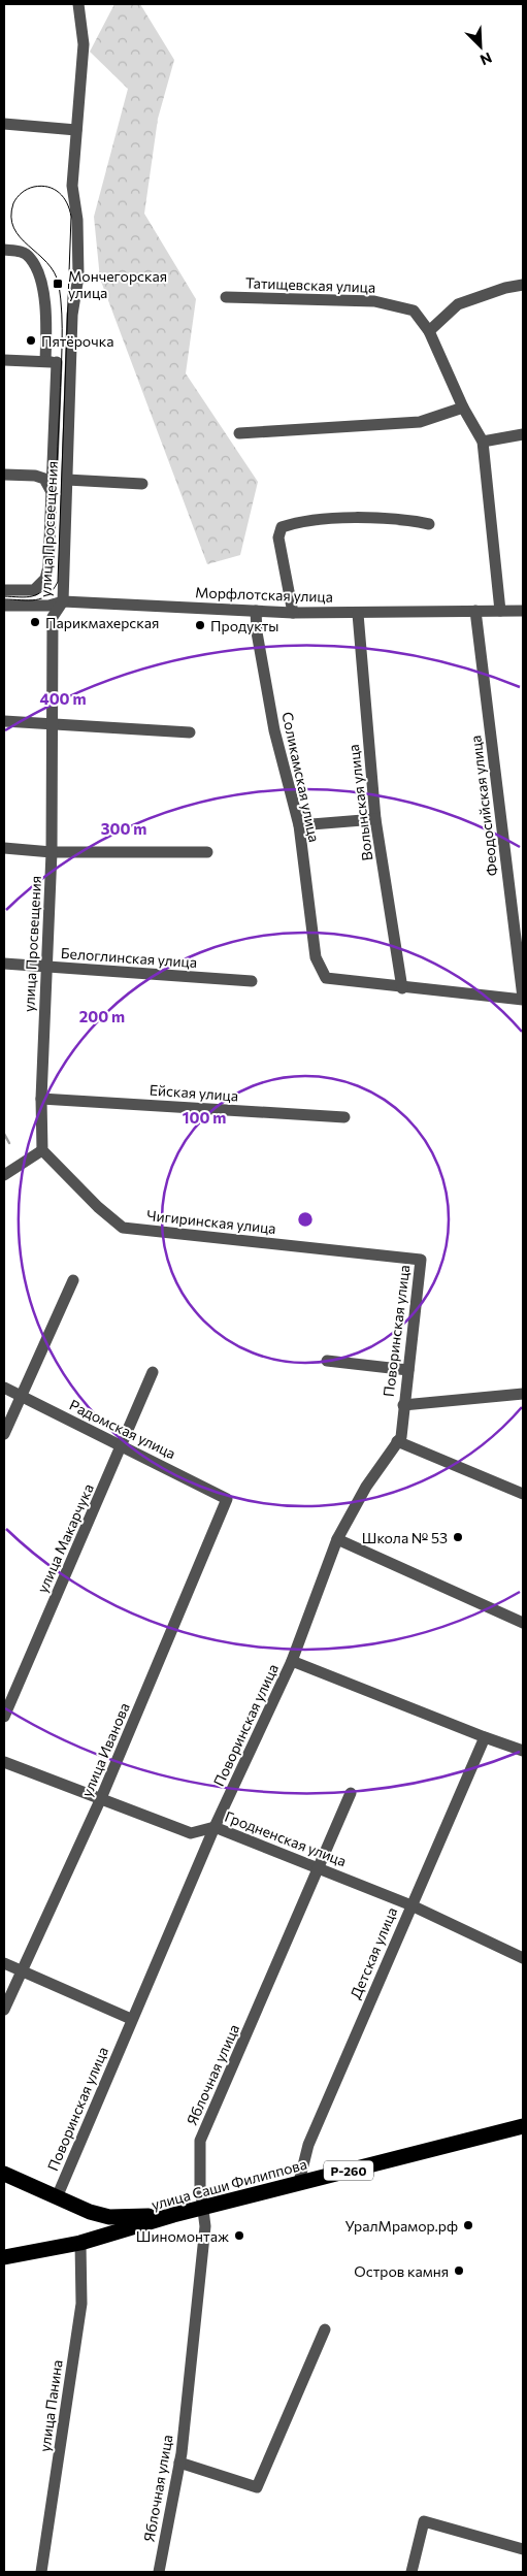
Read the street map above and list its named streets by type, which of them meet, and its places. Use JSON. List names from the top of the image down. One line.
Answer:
{"streets":{"highway":["Р-260","улица Саши Филиппова"],"street":["Татищевская улица","улица Просвещения","Морфлотская улица","Соликамская улица","Волынская улица","Феодосийская улица","Белоглинская улица","Ейская улица","Чигиринская улица","Поворинская улица","Радомская улица","улица Макарчука","улица Иванова","Гродненская улица","Детская улица","Яблочная улица","улица Панина"]},"crossings":[["улица Просвещения","Морфлотская улица"],["улица Просвещения","Белоглинская улица"],["улица Просвещения","Ейская улица"],["улица Просвещения","Чигиринская улица"],["Морфлотская улица","Соликамская улица"],["Морфлотская улица","Волынская улица"],["Морфлотская улица","Феодосийская улица"],["Соликамская улица","Волынская улица"],["Чигиринская улица","Поворинская улица"],["Поворинская улица","Гродненская улица"],["Поворинская улица","Р-260"],["Радомская улица","улица Макарчука"],["Радомская улица","улица Иванова"],["улица Иванова","Гродненская улица"],["Гродненская улица","Детская улица"],["Гродненская улица","Яблочная улица"],["Детская улица","улица Саши Филиппова"],["Яблочная улица","улица Саши Филиппова"],["Р-260","улица Саши Филиппова"],["улица Саши Филиппова","улица Панина"]],"places":{"transit":["Мончегорская улица"],"other":["Пятёрочка","Парикмахерская","Продукты","Школа № 53","УралМрамор.рф","Шиномонтаж","Остров камня"]},"north":"bottom right","rings":["400 m","300 m","200 m","100 m"]}
